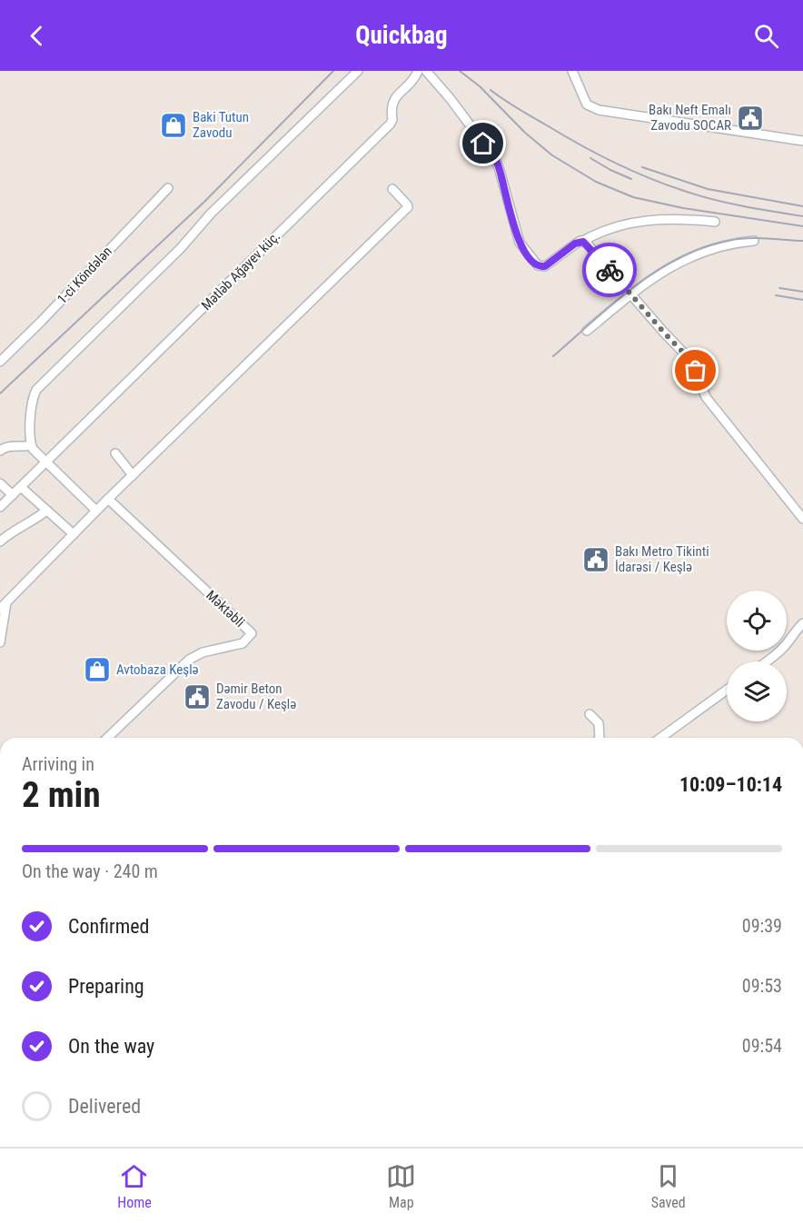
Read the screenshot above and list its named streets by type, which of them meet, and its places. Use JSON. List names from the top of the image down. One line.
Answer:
{"streets":{"street":["Mətləb Ağayev küç.","1-ci Köndələn","Məktəbli"]},"places":{"public building":["Bakı Neft Emalı Zavodu SOCAR","Bakı Metro Tikinti İdarəsi / Keşlə","Dəmir Beton Zavodu / Keşlə"],"shop":["Baki Tutun Zavodu","Avtobaza Keşlə"]},"page":{"header":"Quickbag","heading":["2 min","Arriving in","10:09–10:14"],"bar":"On the way · 240 m","list":[["Confirmed","09:39"],["Preparing","09:53"],["On the way","09:54"],"Delivered"],"tabs":["Home","Map","Saved"]}}
